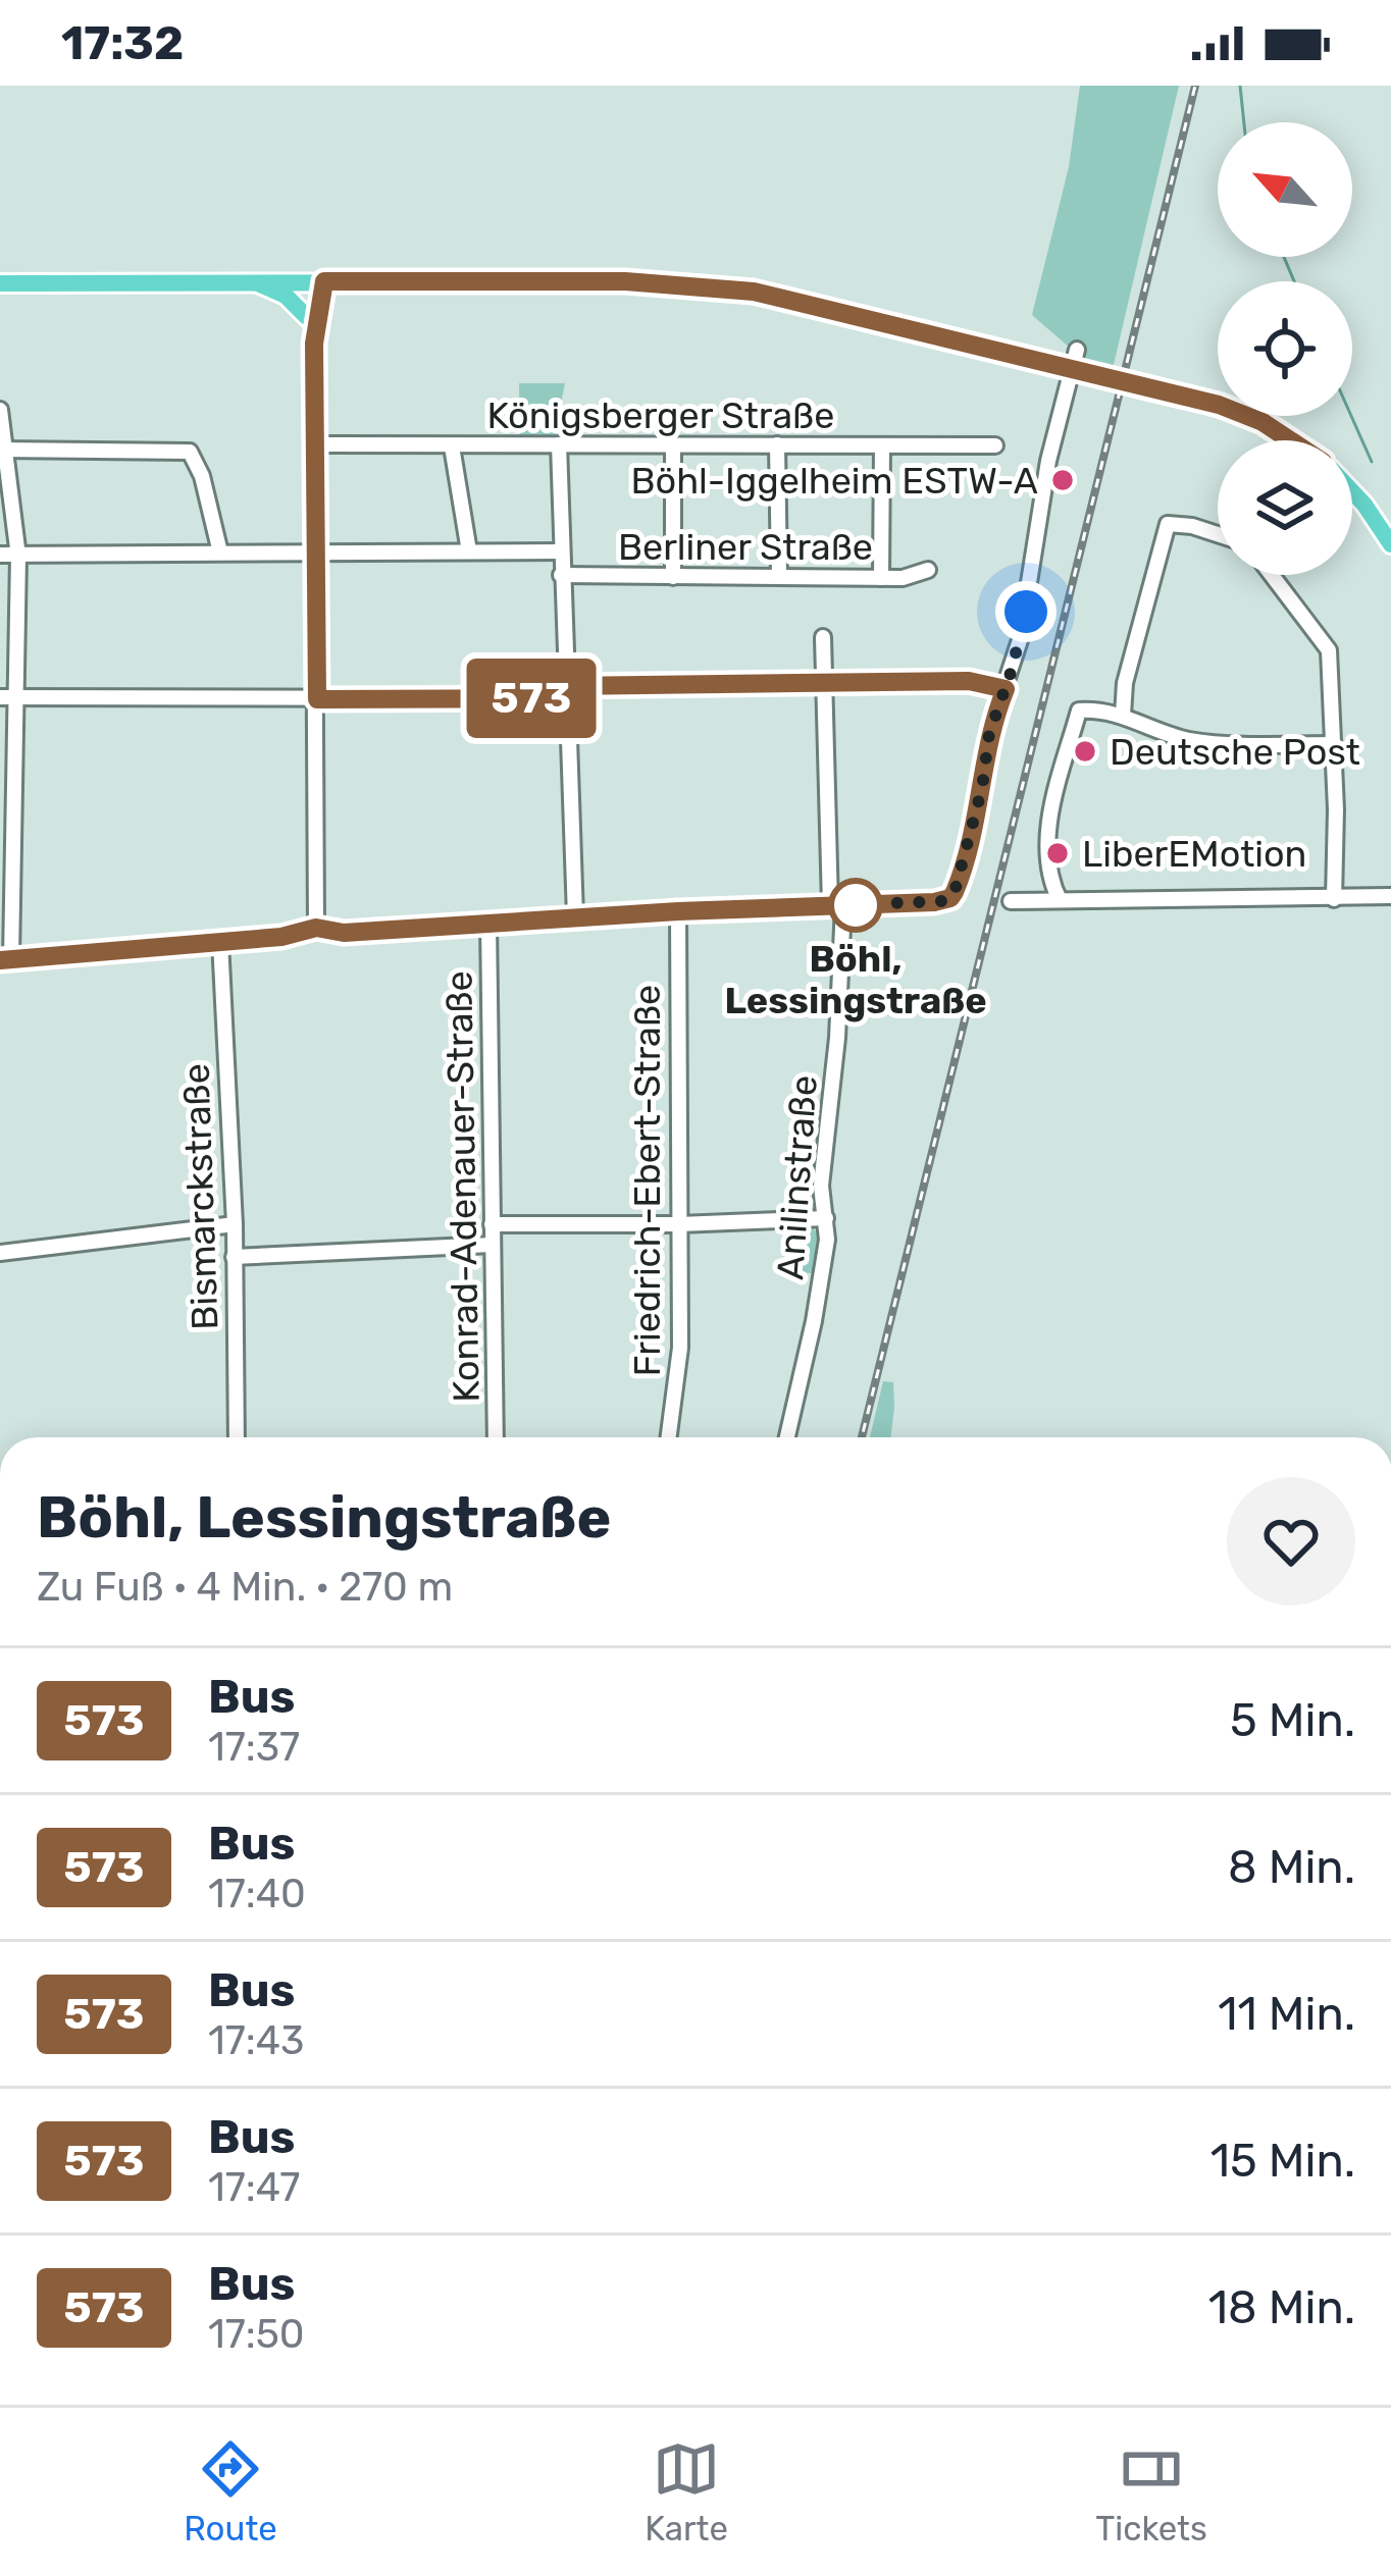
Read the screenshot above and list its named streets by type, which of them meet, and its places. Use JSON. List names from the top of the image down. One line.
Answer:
{"streets":{"street":["Königsberger Straße","Berliner Straße","Anilinstraße","Friedrich-Ebert-Straße","Konrad-Adenauer-Straße","Bismarckstraße"]},"places":["Böhl-Iggelheim ESTW-A","Deutsche Post","LiberEMotion","Böhl, Lessingstraße"],"lines":["bus line 573"],"north":"top left","page":{"status":"17:32","on_map":"573","heading":["Böhl, Lessingstraße","Zu Fuß · 4 Min. · 270 m"],"list":[{"mark":"573","name":"Bus","note":"17:37","value":"5 Min."},{"mark":"573","name":"Bus","note":"17:40","value":"8 Min."},{"mark":"573","name":"Bus","note":"17:43","value":"11 Min."},{"mark":"573","name":"Bus","note":"17:47","value":"15 Min."},{"mark":"573","name":"Bus","note":"17:50","value":"18 Min."}],"tabs":["Route","Karte","Tickets"]}}
